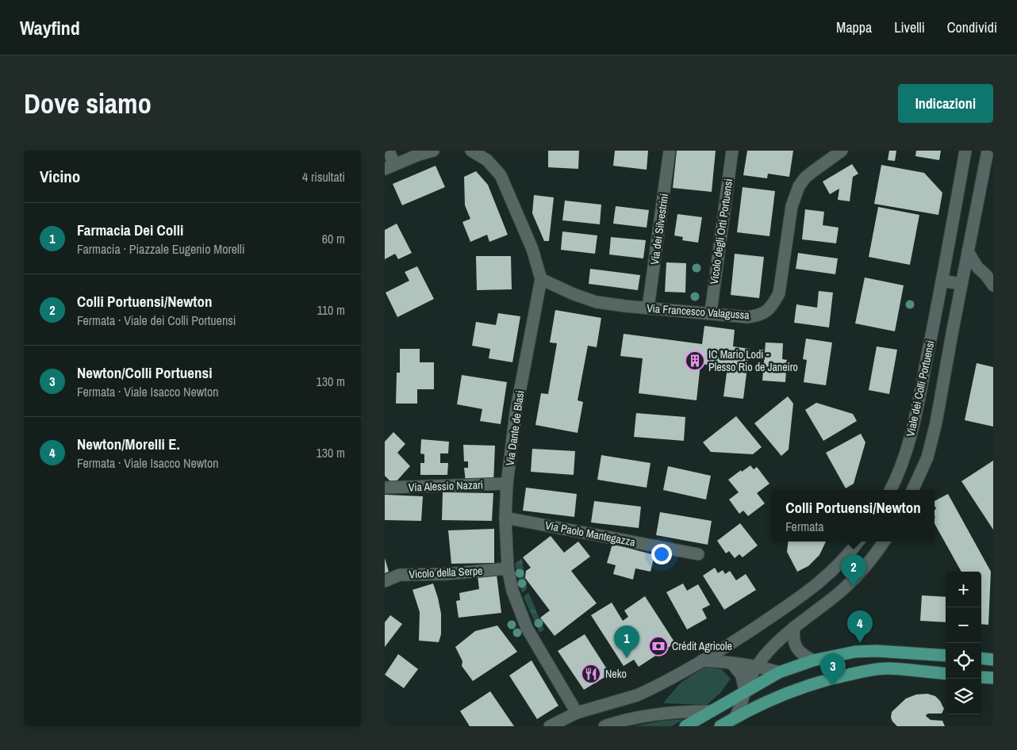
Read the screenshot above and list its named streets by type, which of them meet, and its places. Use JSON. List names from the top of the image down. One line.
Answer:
{"streets":{"street":["Via dei Silvestrini","Vicolo degli Orti Portuensi","Via Francesco Valagussa","Viale dei Colli Portuensi","Via Dante de Blasi","Via Alessio Nazari","Via Paolo Mantegazza","Vicolo della Serpe"]},"crossings":[["Via dei Silvestrini","Via Francesco Valagussa"],["Vicolo degli Orti Portuensi","Via Francesco Valagussa"],["Via Francesco Valagussa","Via Dante de Blasi"],["Via Dante de Blasi","Via Alessio Nazari"],["Via Dante de Blasi","Via Paolo Mantegazza"],["Via Dante de Blasi","Vicolo della Serpe"]],"places":{"building":["IC Mario Lodi - Plesso Rio de Janeiro"],"bank":["Crédit Agricole"],"restaurant":["Neko"]},"page":{"header":"Wayfind","nav":["Mappa","Livelli","Condividi"],"buttons":"Indicazioni","title":"Dove siamo","heading":["Vicino","4 risultati"],"list":[{"mark":"1","name":"Farmacia Dei Colli","note":"Farmacia · Piazzale Eugenio Morelli","value":"60 m"},{"mark":"2","name":"Colli Portuensi/Newton","note":"Fermata · Viale dei Colli Portuensi","value":"110 m"},{"mark":"3","name":"Newton/Colli Portuensi","note":"Fermata · Viale Isacco Newton","value":"130 m"},{"mark":"4","name":"Newton/Morelli E.","note":"Fermata · Viale Isacco Newton","value":"130 m"}],"popup":["Colli Portuensi/Newton","Fermata"],"pins":["2","4","1","3"],"map_buttons":["+","−"]}}
